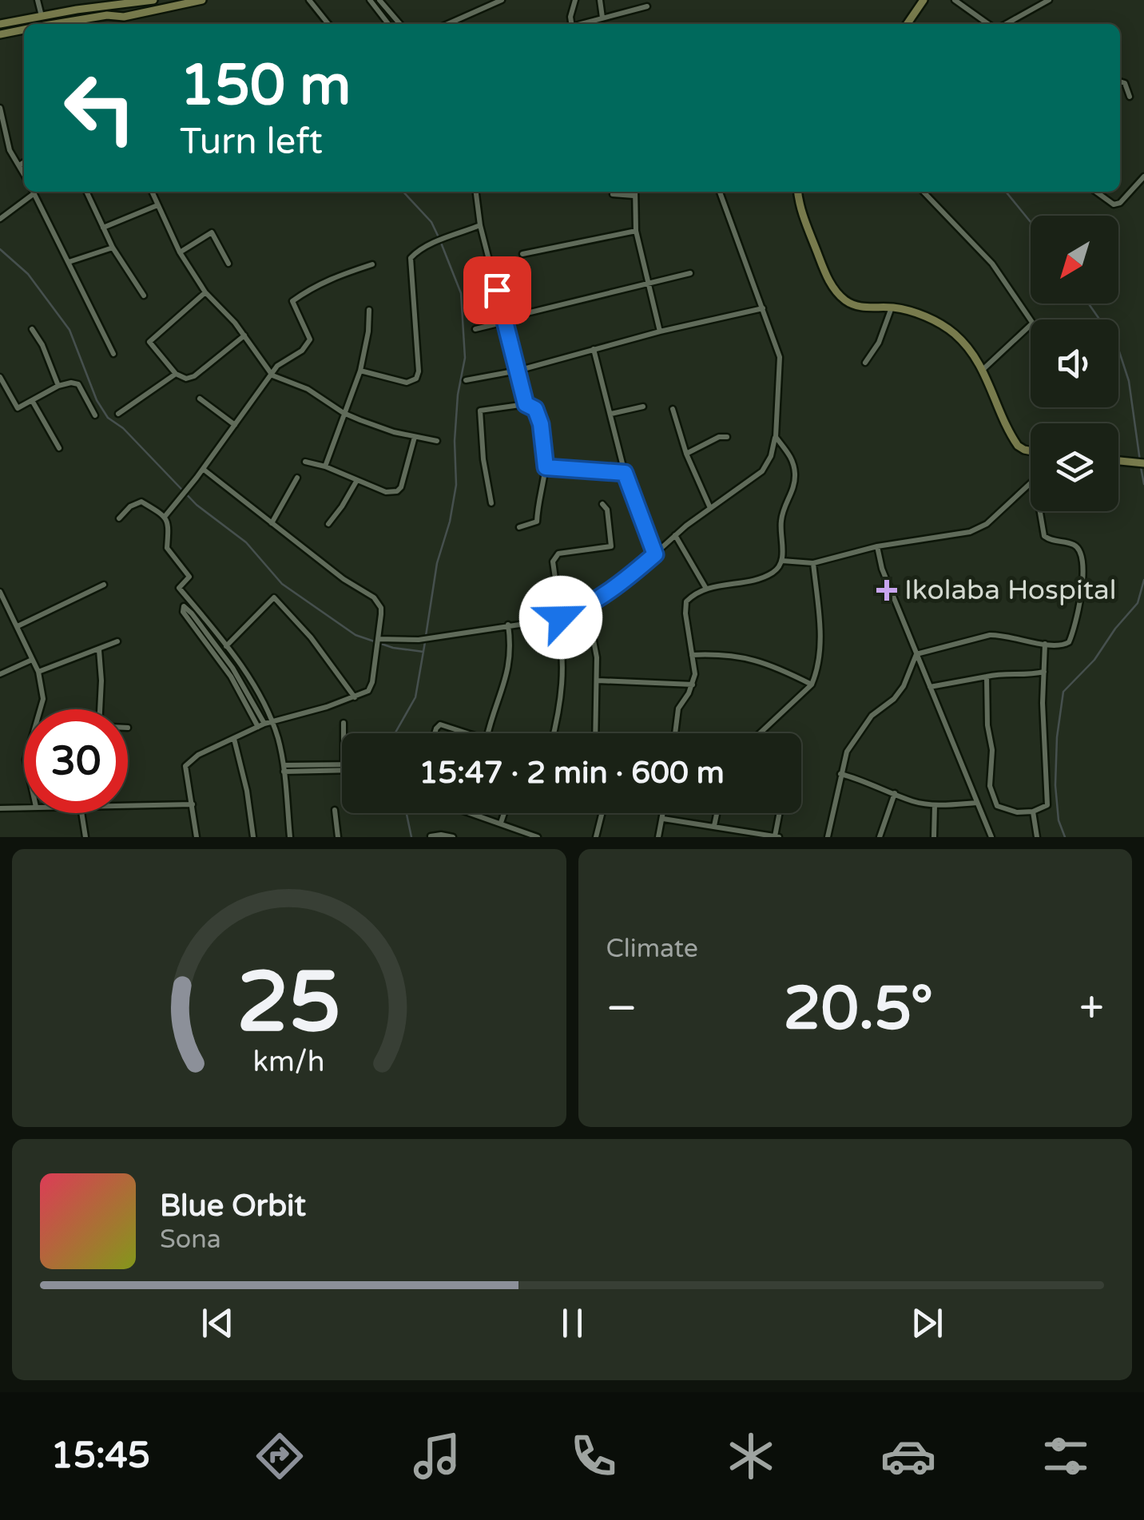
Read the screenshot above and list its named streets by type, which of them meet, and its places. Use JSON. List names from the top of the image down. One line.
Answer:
{"places":{"health":["Ikolaba Hospital"]},"north":"bottom left","page":{"turn":["150 m","Turn left"],"limit":"30","trip":"15:47 · 2 min · 600 m","tile":"Climate","heat":["−","20.5°","+"],"song":["Blue Orbit","Sona"],"tabs":"15:45","gauge":["25","km/h"]}}
